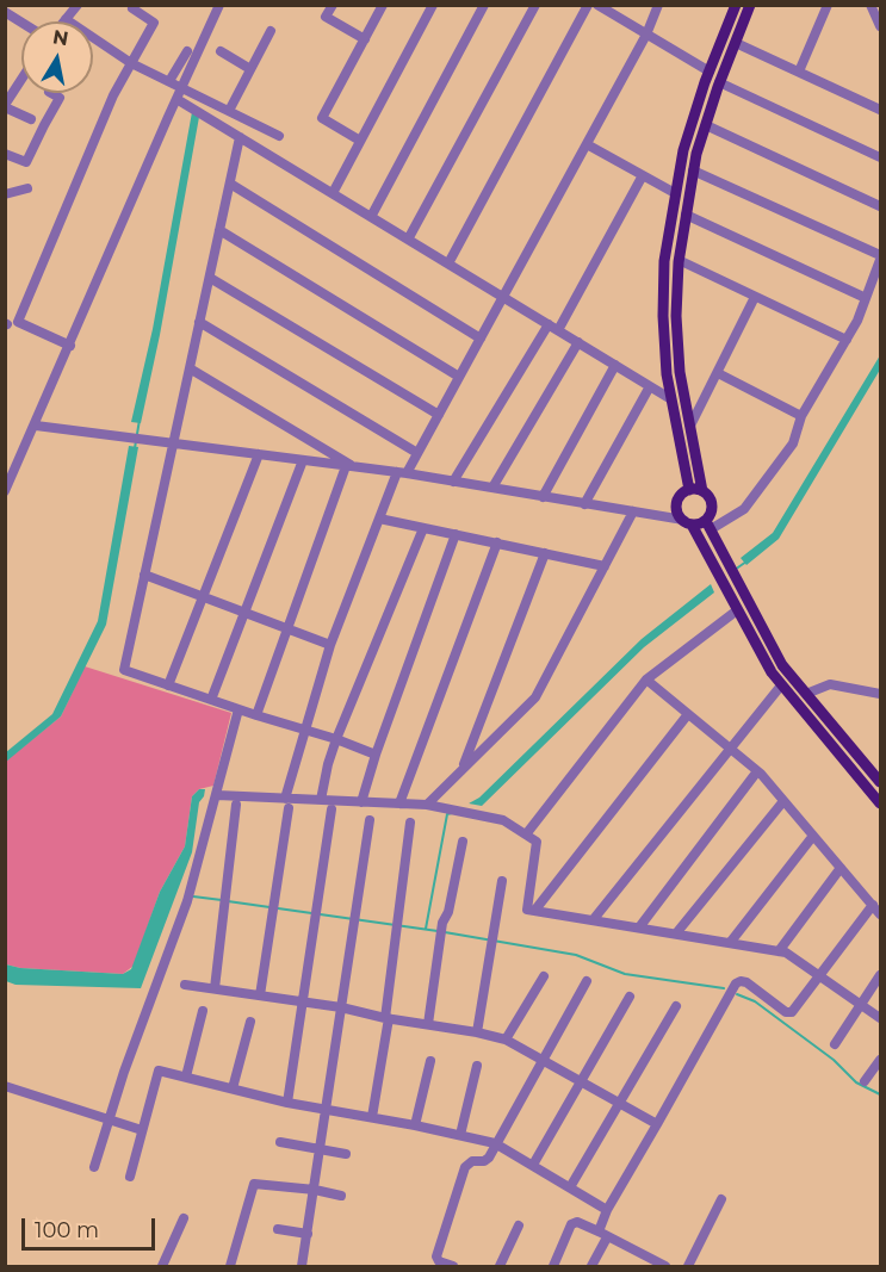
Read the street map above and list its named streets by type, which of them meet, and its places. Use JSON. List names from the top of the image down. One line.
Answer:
{"scale_bar":"100 m","north":"top"}
